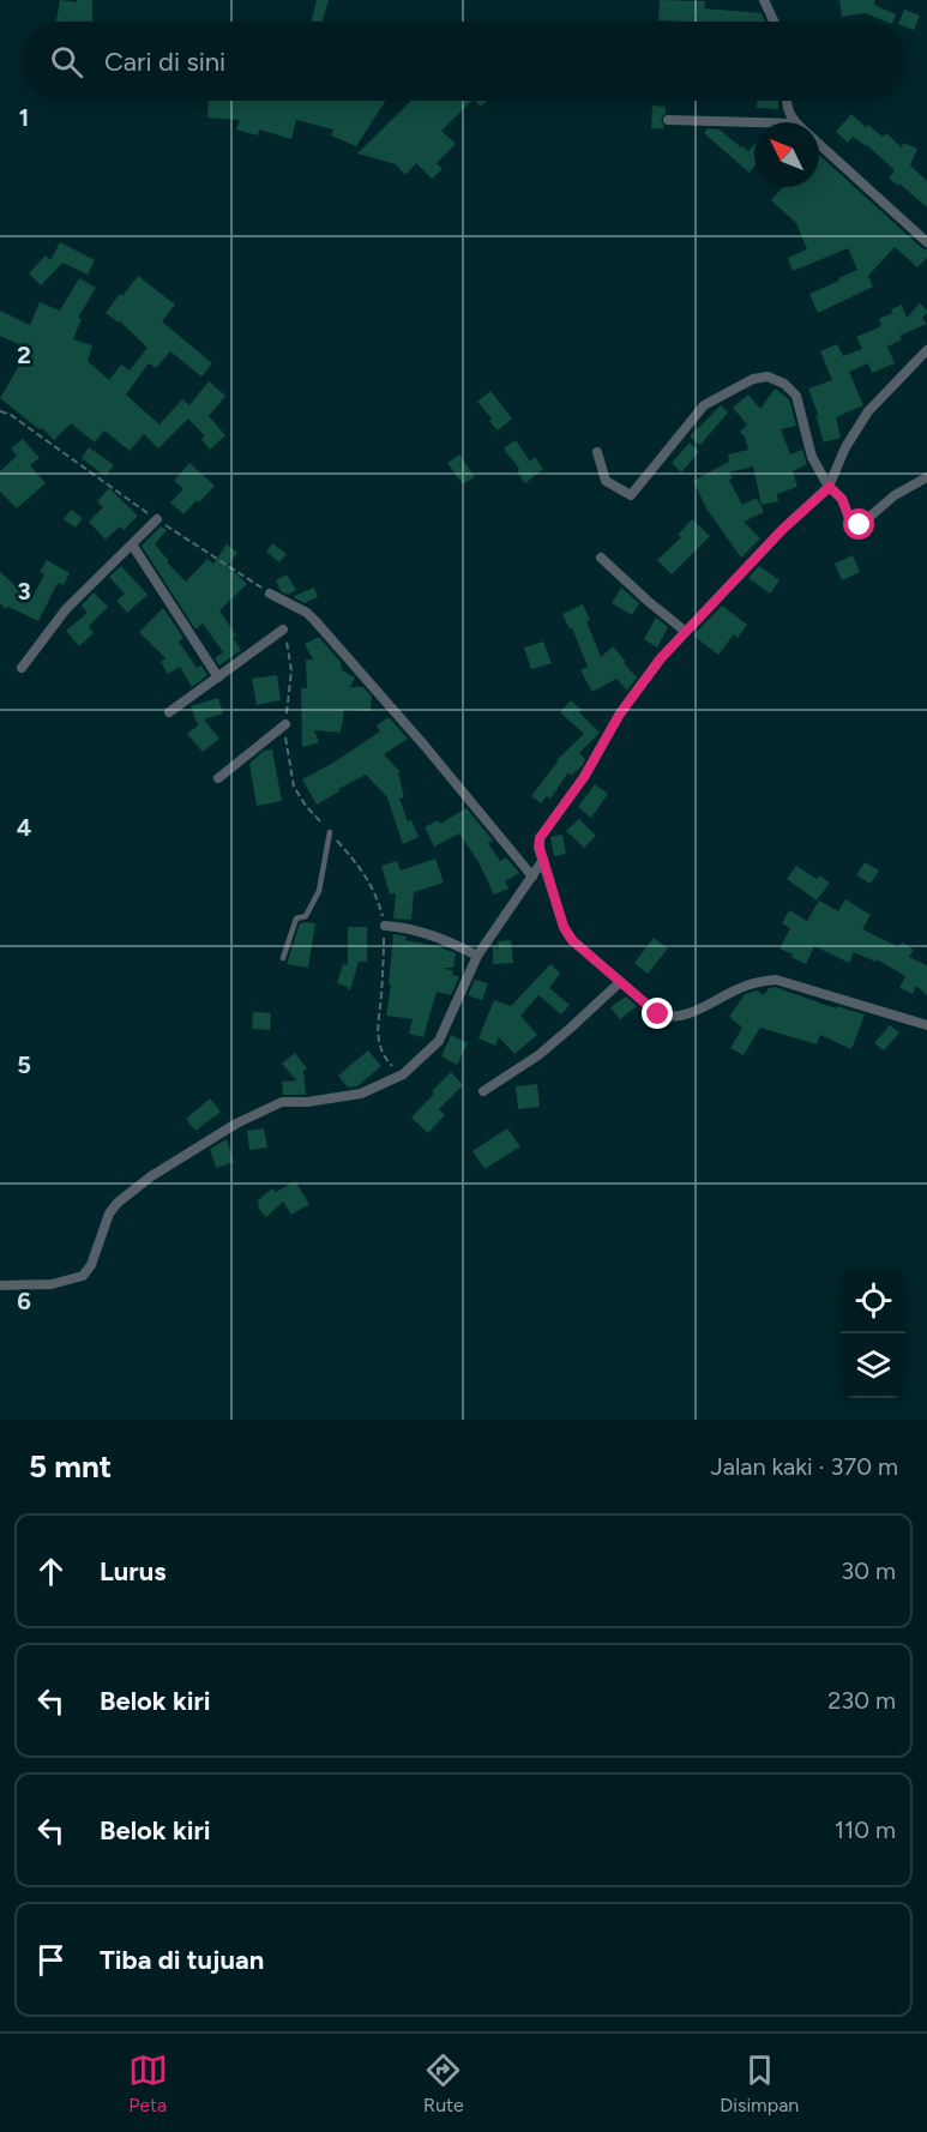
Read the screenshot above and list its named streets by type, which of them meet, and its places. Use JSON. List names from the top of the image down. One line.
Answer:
{"north":"top left","page":{"search":"Cari di sini","heading":["5 mnt","Jalan kaki · 370 m"],"list":[["Lurus","30 m"],["Belok kiri","230 m"],["Belok kiri","110 m"],"Tiba di tujuan"],"nav":["Peta","Rute","Disimpan"]},"grid":{"rows":["1","2","3","4","5","6"]}}
